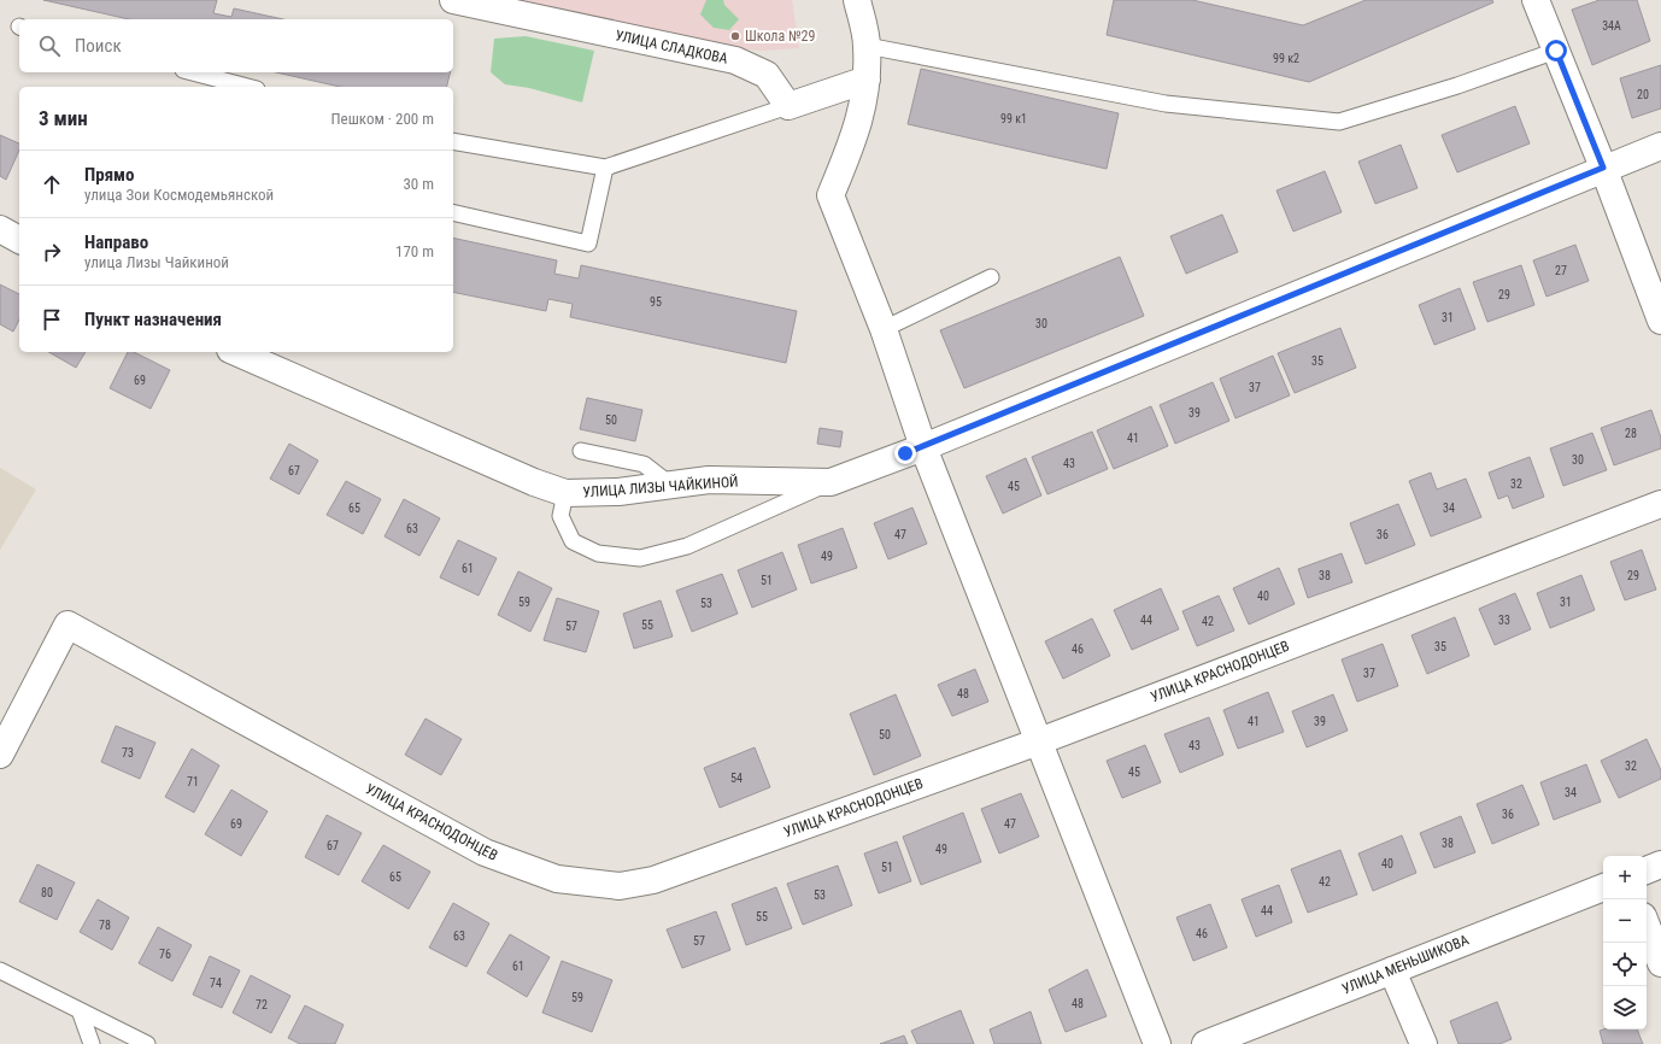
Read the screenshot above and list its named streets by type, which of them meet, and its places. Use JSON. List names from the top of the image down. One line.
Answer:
{"streets":{"street":["УЛИЦА СЛАДКОВА","УЛИЦА ЛИЗЫ ЧАЙКИНОЙ","УЛИЦА КРАСНОДОНЦЕВ","УЛИЦА МЕНЬШИКОВА"]},"places":["Школа №29"],"house_numbers":["34А","99 к2","20","99 к1","27","29","95","31","30","35","69","37","39","50","28","41","30","43","67","32","45","65","34","63","47","36","49","61","38","29","51","40","59","31","53","44","33","42","55","57","35","46","37","48","41","39","50","43","73","32","45","54","71","34","36","69","47","38","67","49","40","51","65","42","80","53","44","55","78","46","63","57","76","61","74","59","48","72"],"page":{"search":"Поиск","heading":["3 мин","Пешком · 200 m"],"list":[["Прямо","улица Зои Космодемьянской","30 m"],["Направо","улица Лизы Чайкиной","170 m"],"Пункт назначения"],"map_buttons":["+","−"]}}
